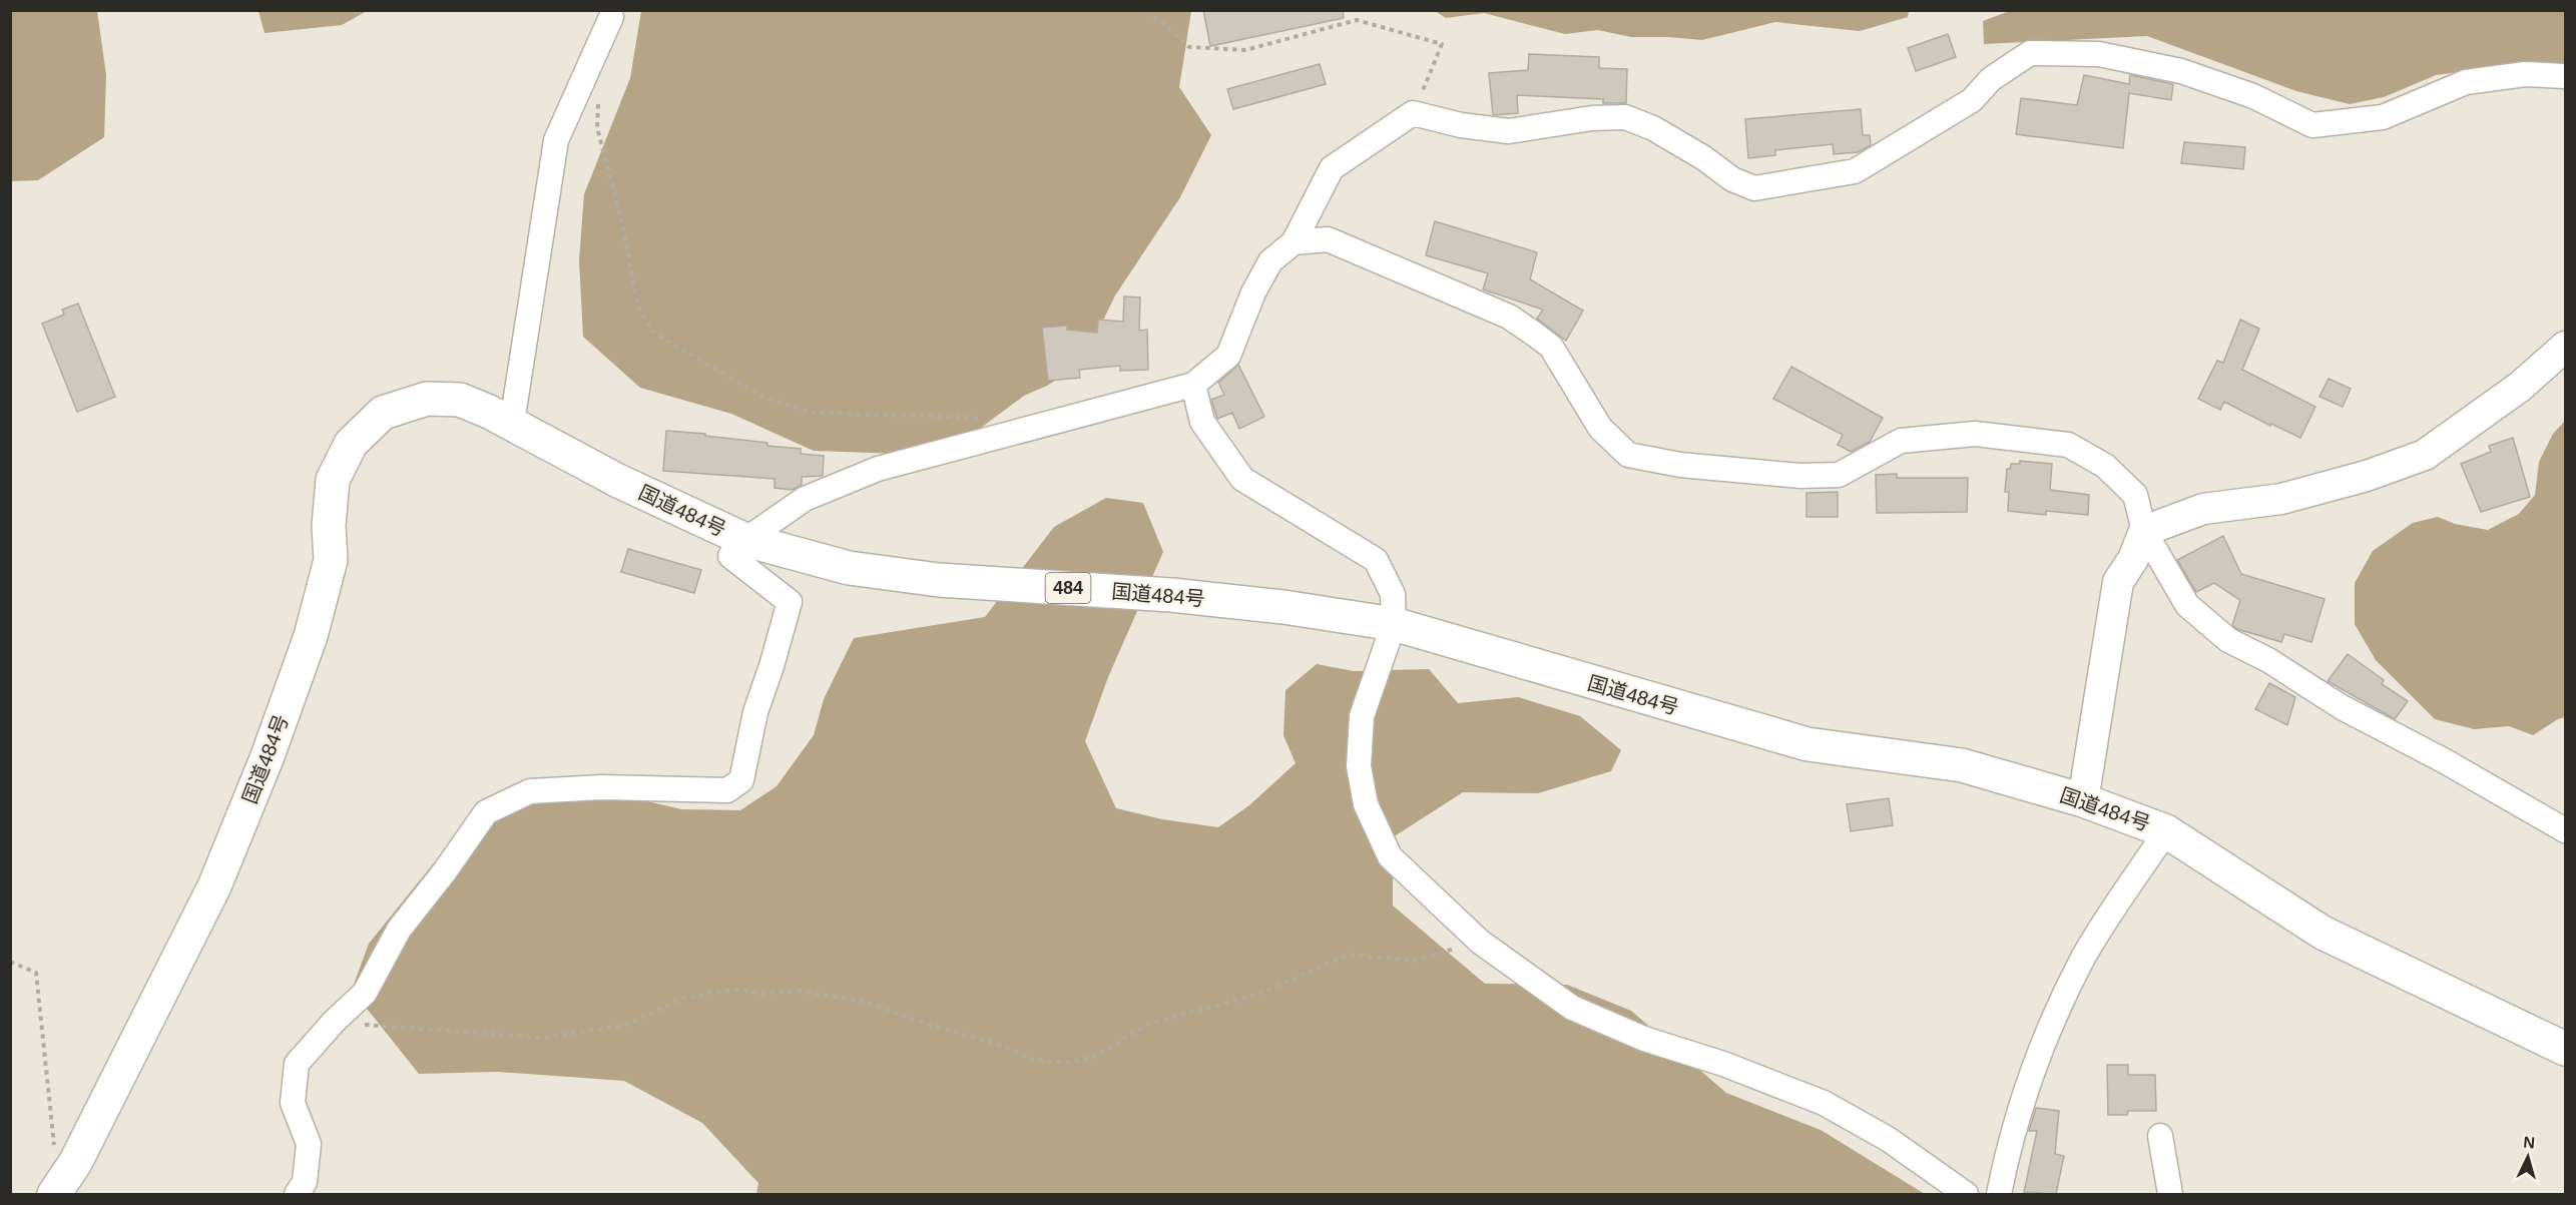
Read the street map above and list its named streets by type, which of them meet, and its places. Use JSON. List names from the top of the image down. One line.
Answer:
{"streets":{"highway":["国道484号","484"]},"north":"top"}
